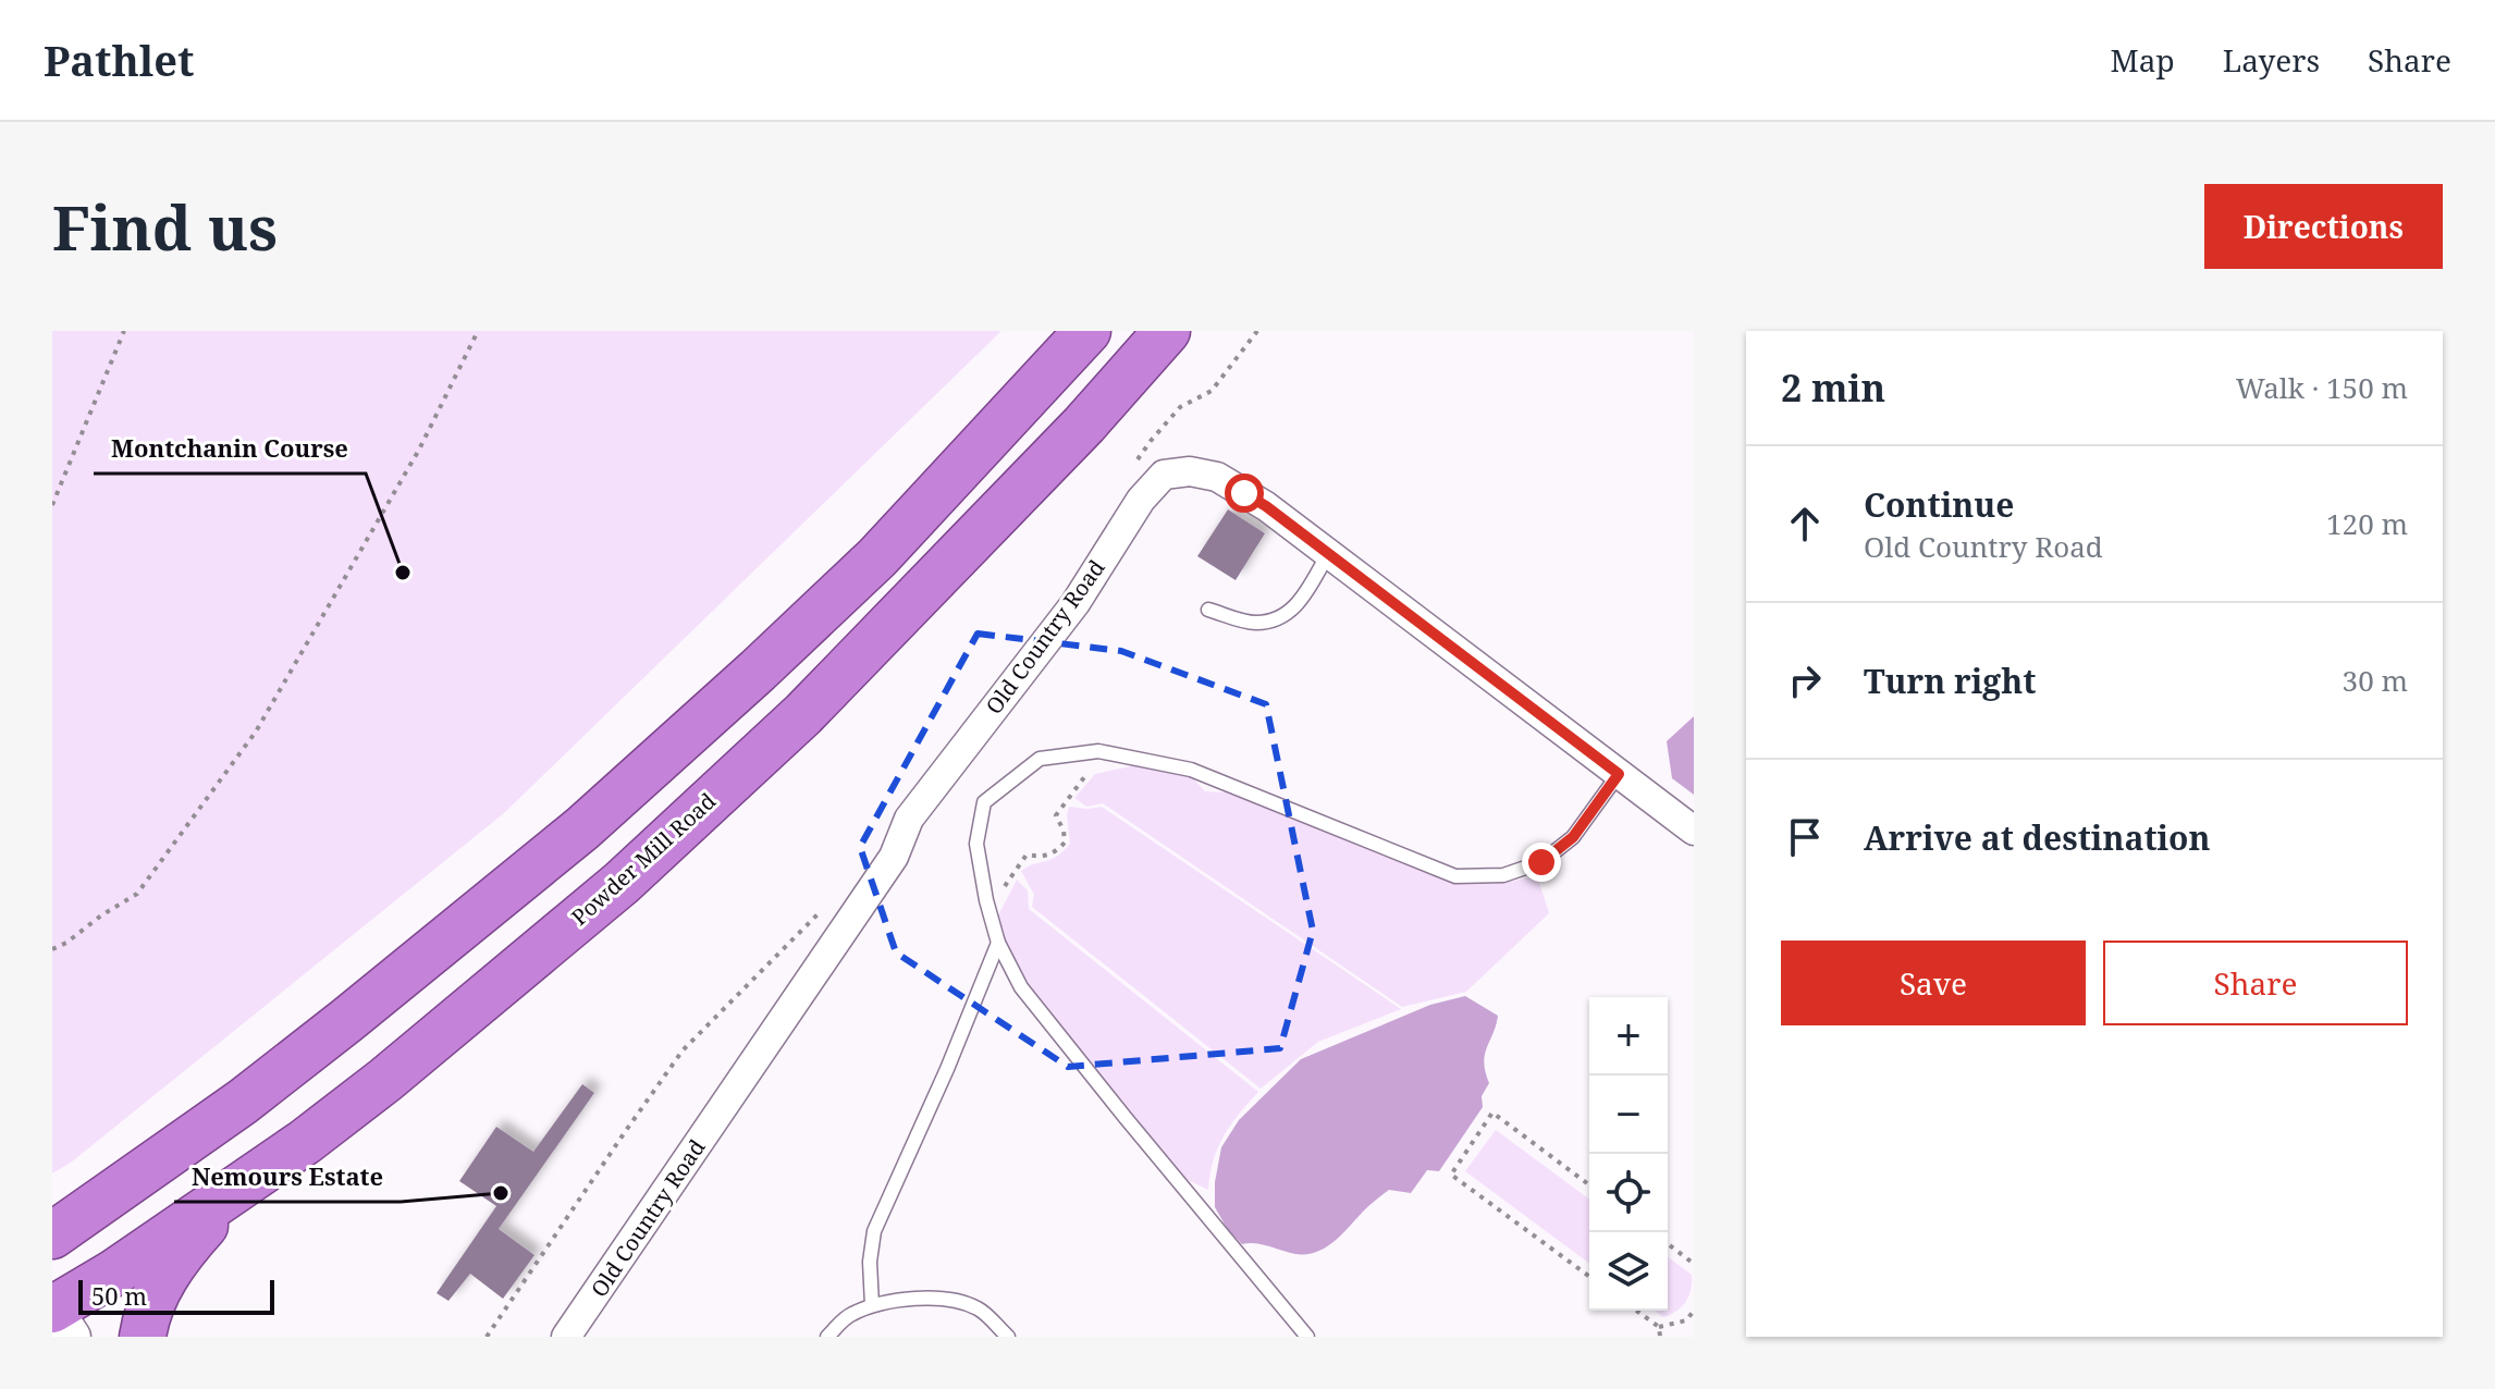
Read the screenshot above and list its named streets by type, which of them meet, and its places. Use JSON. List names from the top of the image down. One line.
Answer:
{"streets":{"highway":["Powder Mill Road"],"street":["Old Country Road"]},"places":["Montchanin Course","Nemours Estate"],"scale_bar":"50 m","page":{"header":"Pathlet","nav":["Map","Layers","Share"],"buttons":["Directions",["Save","Share"]],"title":"Find us","heading":["2 min","Walk · 150 m"],"list":[["Continue","Old Country Road","120 m"],["Turn right","30 m"],"Arrive at destination"],"map_buttons":["+","−"],"scale":"50 m"}}
